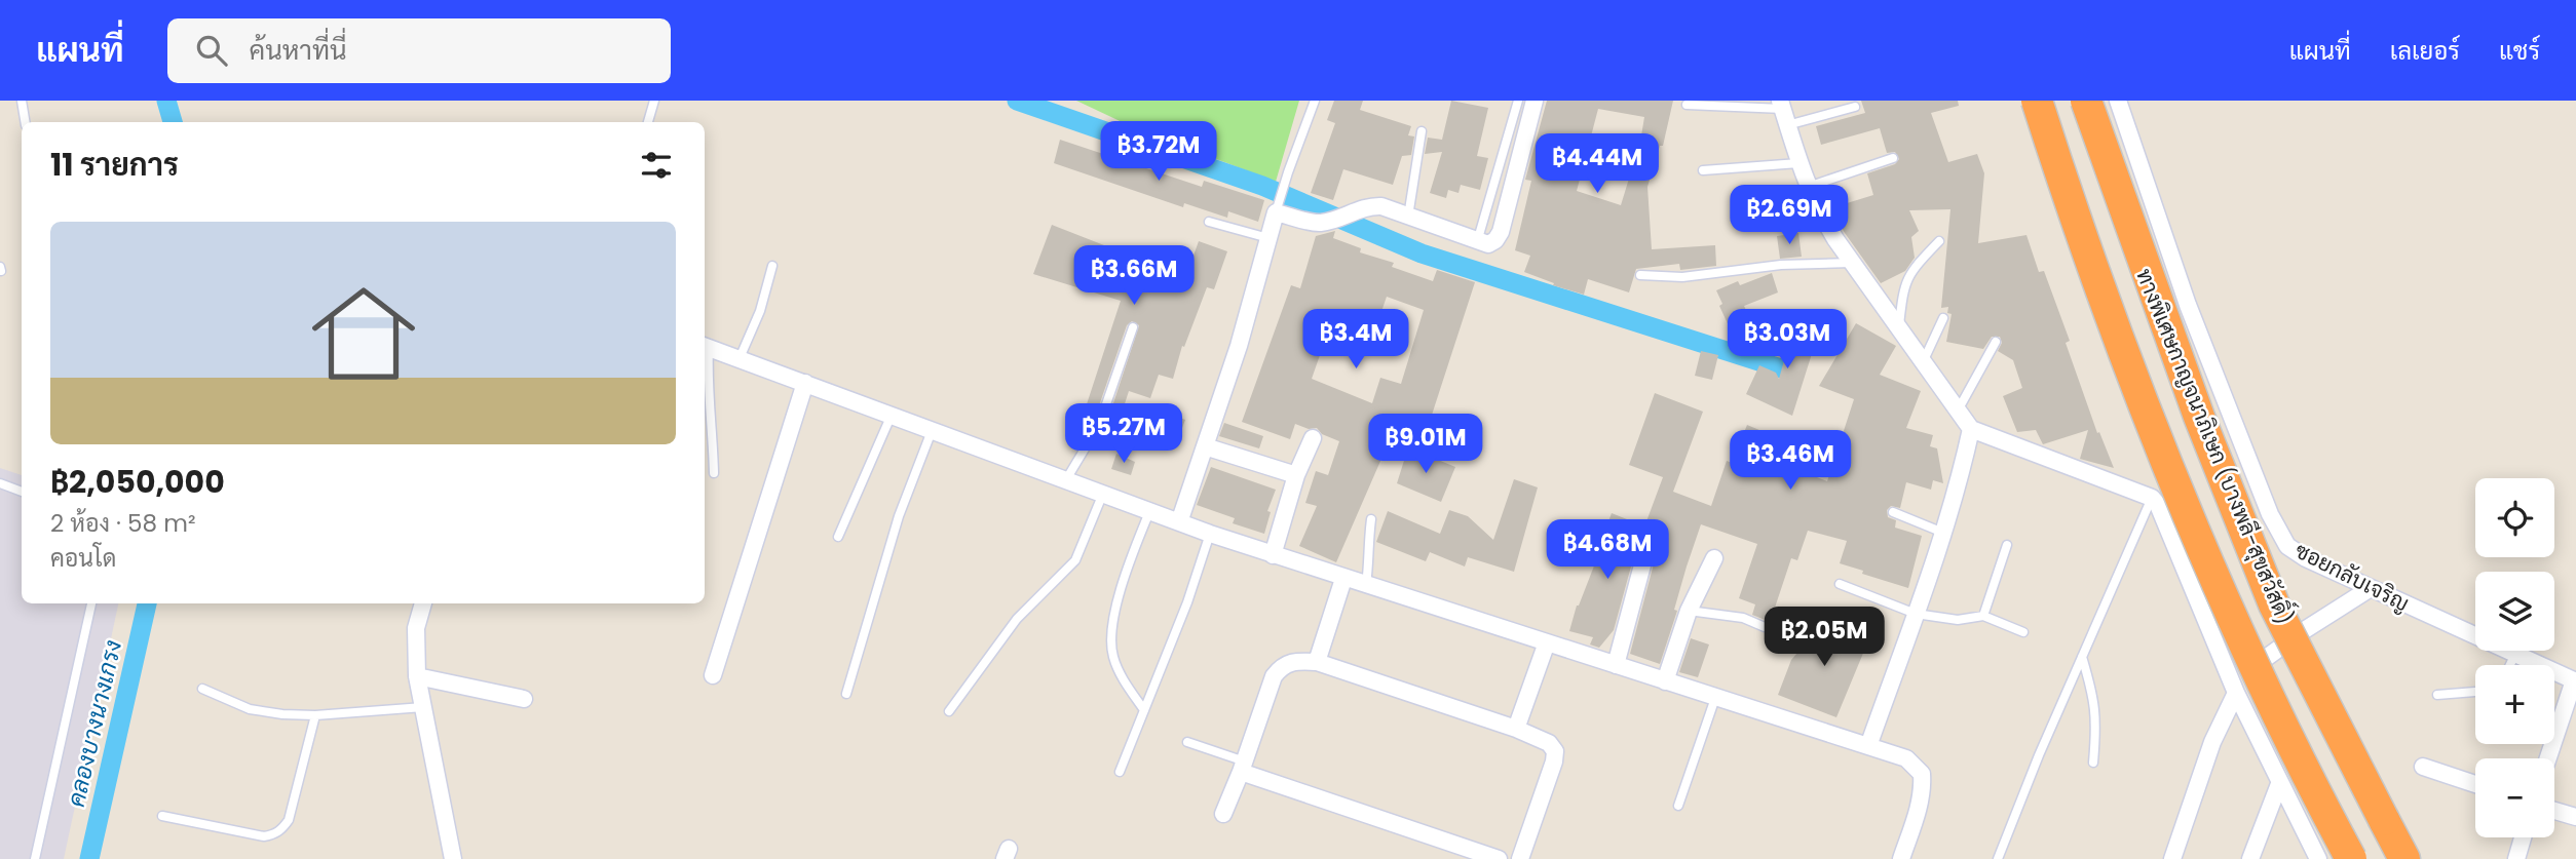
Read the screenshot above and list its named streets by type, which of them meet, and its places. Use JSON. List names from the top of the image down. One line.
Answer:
{"streets":{"highway":["ทางพิเศษกาญจนาภิเษก (บางพลี-สุขสวัสดิ์)"],"street":["ซอยกลับเจริญ"]},"water":["คลองบางนางเกรง"],"page":{"header":"แผนที่","search":"ค้นหาที่นี่","nav":["แผนที่","เลเยอร์","แชร์"],"price":["฿3.72M","฿4.44M","฿2.69M","฿3.66M","฿3.4M","฿3.03M","฿5.27M","฿9.01M","฿3.46M","฿4.68M","฿2.05M"],"heading":"11 รายการ","list":[{"name":"฿2,050,000","note":"2 ห้อง · 58 m² · คอนโด"}],"map_buttons":["+","−"]}}
